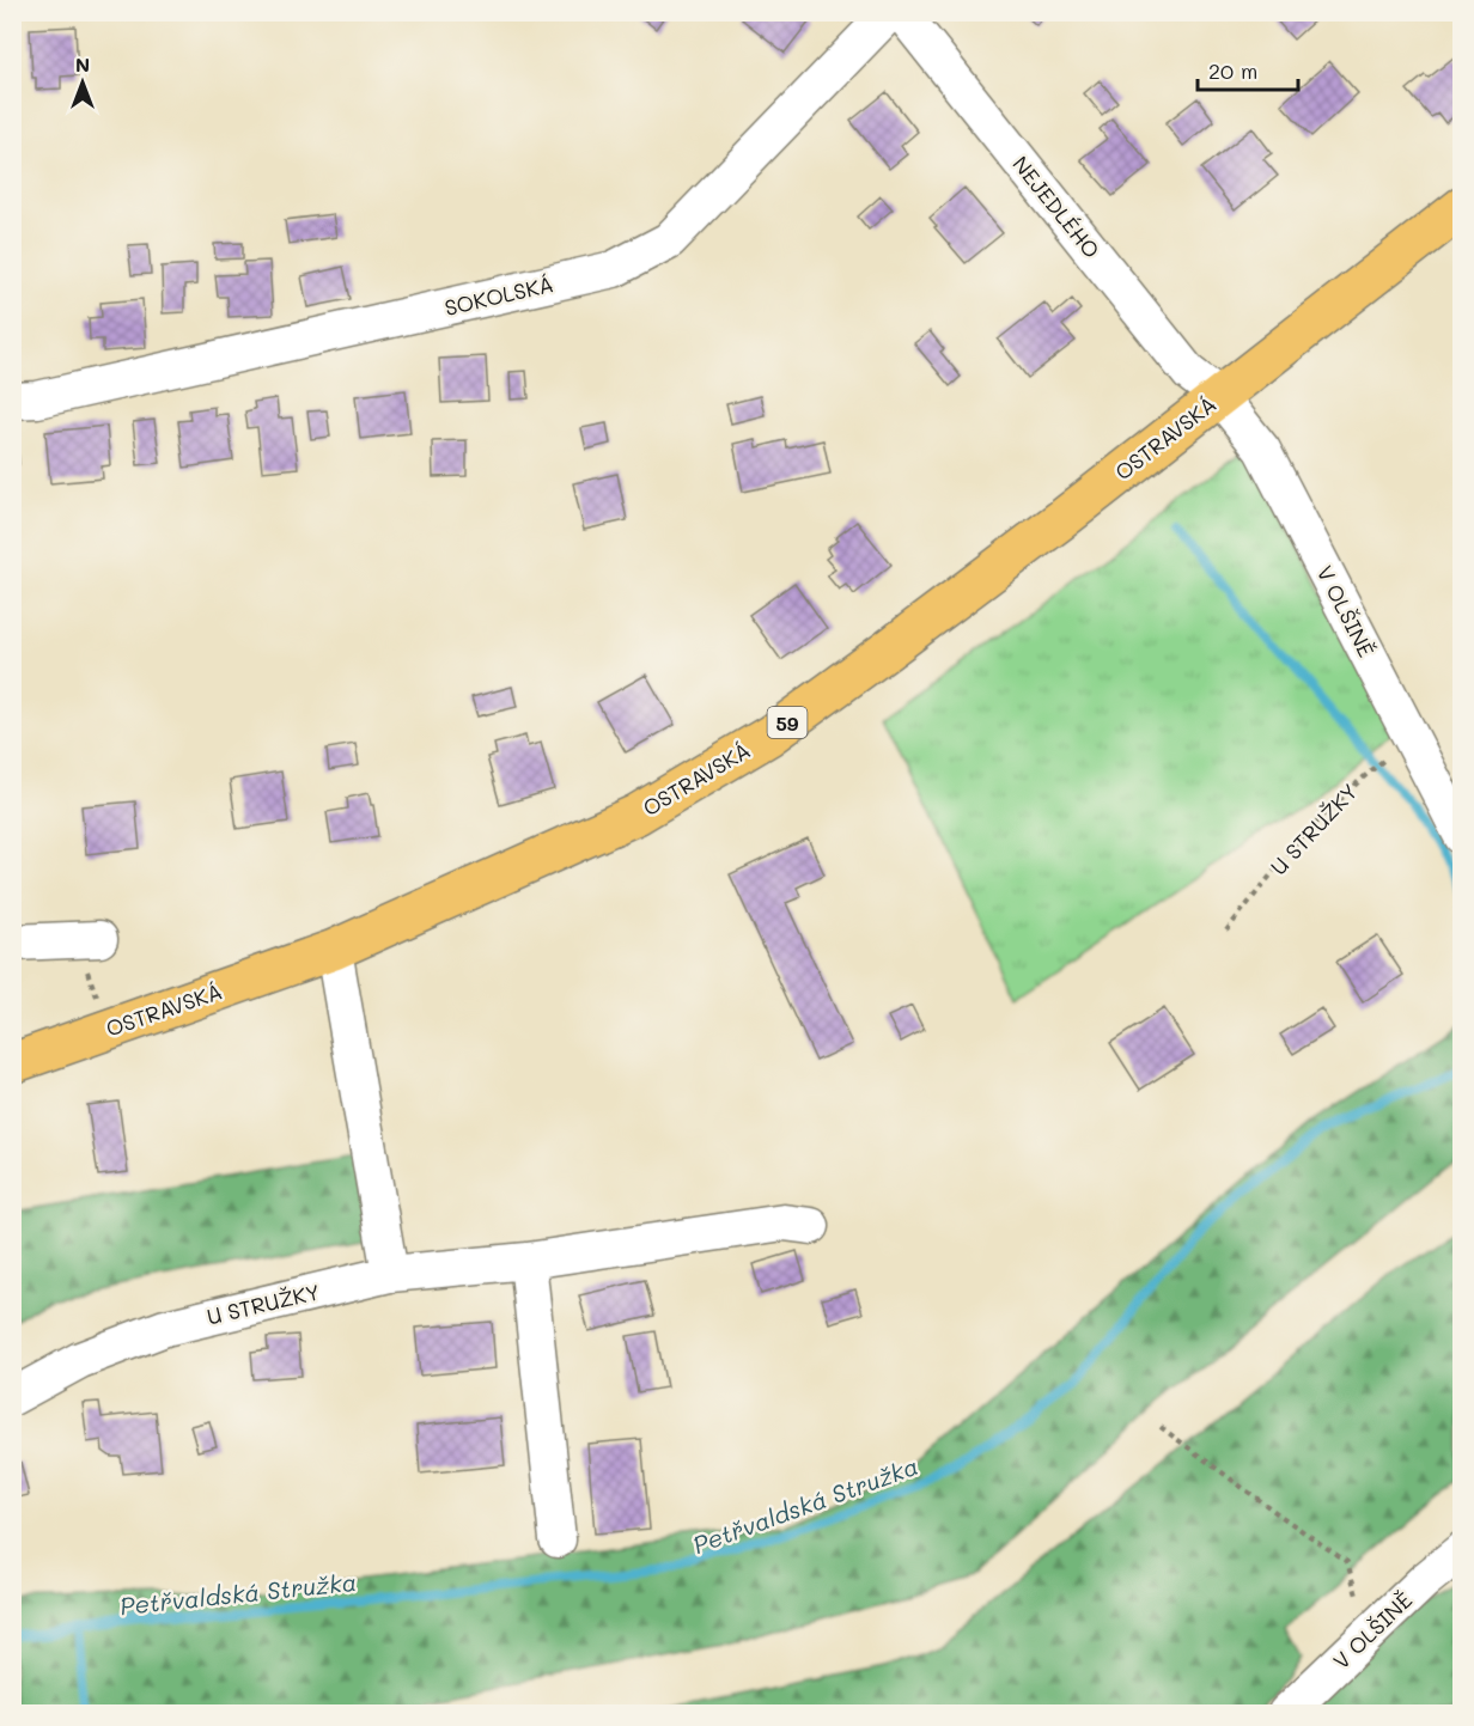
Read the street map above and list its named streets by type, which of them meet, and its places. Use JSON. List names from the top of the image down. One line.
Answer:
{"streets":{"main road":["OSTRAVSKÁ","59"],"street":["NEJEDLÉHO","SOKOLSKÁ","V OLŠINĚ","U STRUŽKY"]},"crossings":[["NEJEDLÉHO","OSTRAVSKÁ"],["NEJEDLÉHO","V OLŠINĚ"],["OSTRAVSKÁ","V OLŠINĚ"],["V OLŠINĚ","U STRUŽKY"]],"water":["Petřvaldská Stružka"],"scale_bar":"20 m","north":"top"}
